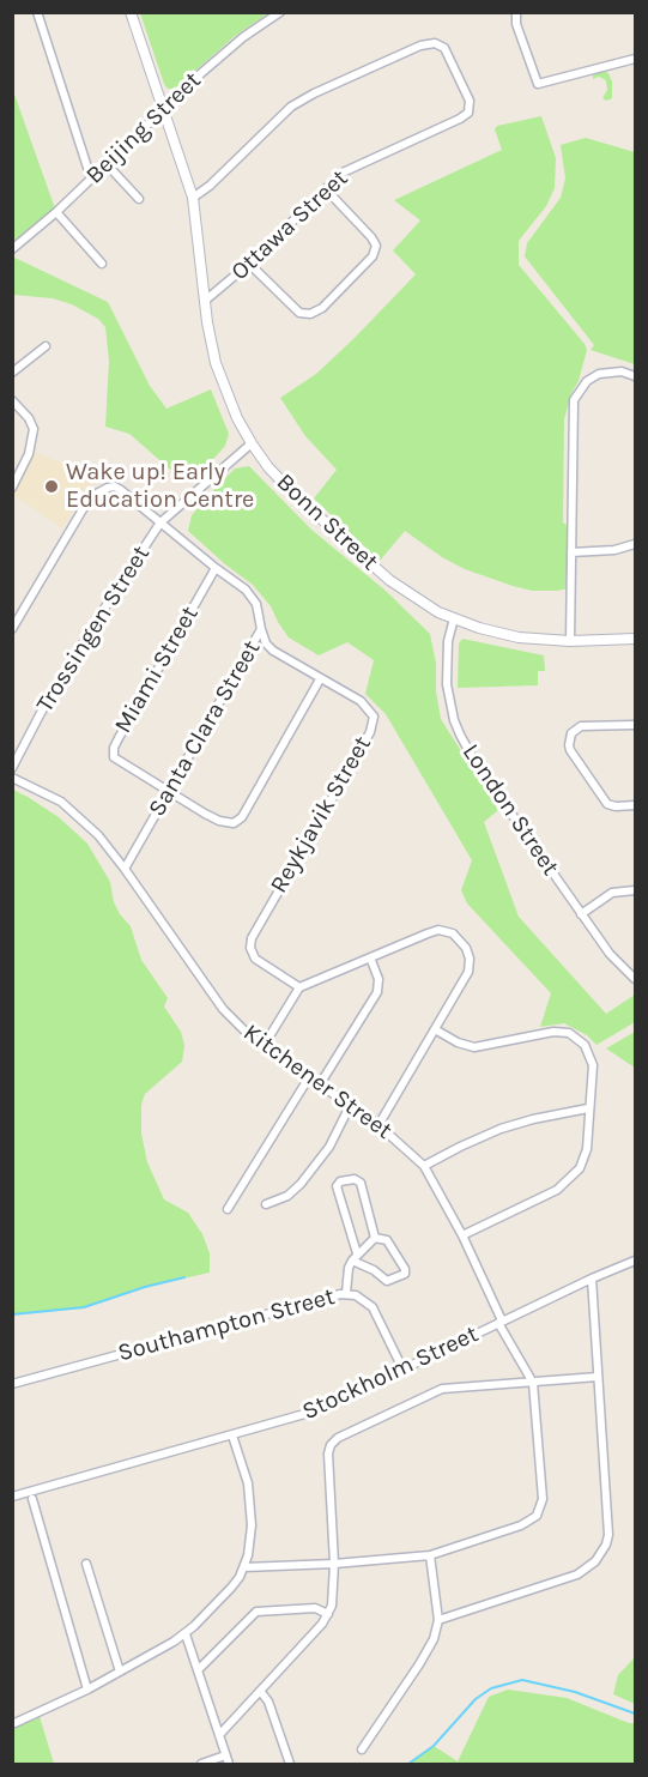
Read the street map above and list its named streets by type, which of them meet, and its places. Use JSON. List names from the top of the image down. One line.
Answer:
{"streets":{"street":["Beijing Street","Ottawa Street","Bonn Street","Trossingen Street","Miami Street","Santa Clara Street","London Street","Reykjavik Street","Kitchener Street","Southampton Street","Stockholm Street"]},"crossings":[["Beijing Street","Bonn Street"],["Ottawa Street","Bonn Street"],["Bonn Street","Trossingen Street"],["Bonn Street","London Street"],["Trossingen Street","Santa Clara Street"],["Miami Street","Santa Clara Street"],["Santa Clara Street","Reykjavik Street"],["Santa Clara Street","Kitchener Street"],["Kitchener Street","Stockholm Street"],["Southampton Street","Stockholm Street"]],"places":["Wake up! Early Education Centre"]}
